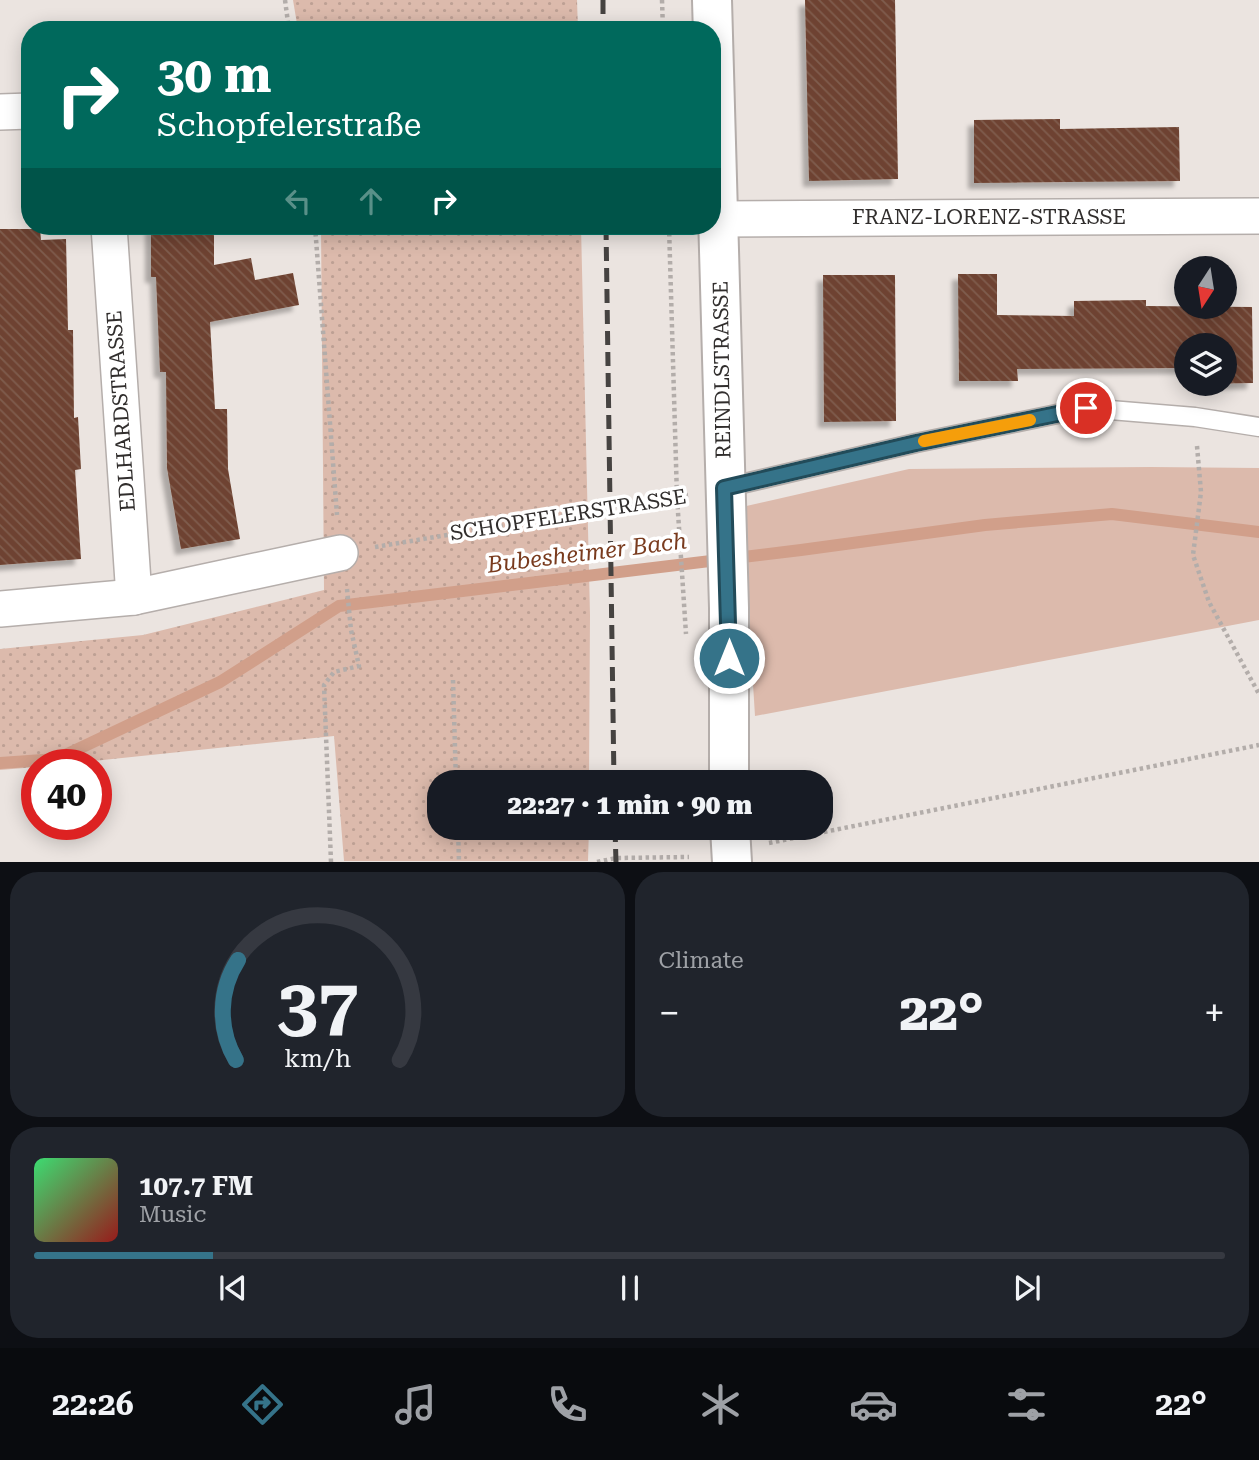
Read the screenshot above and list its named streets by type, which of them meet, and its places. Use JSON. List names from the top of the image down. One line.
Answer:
{"streets":{"street":["FRANZ-LORENZ-STRASSE","REINDLSTRASSE","EDLHARDSTRASSE"],"path":["SCHOPFELERSTRASSE"]},"crossings":[["REINDLSTRASSE","SCHOPFELERSTRASSE"]],"water":["Bubesheimer Bach"],"north":"bottom","page":{"turn":["30 m","Schopfelerstraße"],"limit":"40","trip":"22:27 · 1 min · 90 m","tile":"Climate","heat":["−","22°","+"],"song":["107.7 FM","Music"],"tabs":["22:26","22°"],"gauge":["37","km/h"]}}
